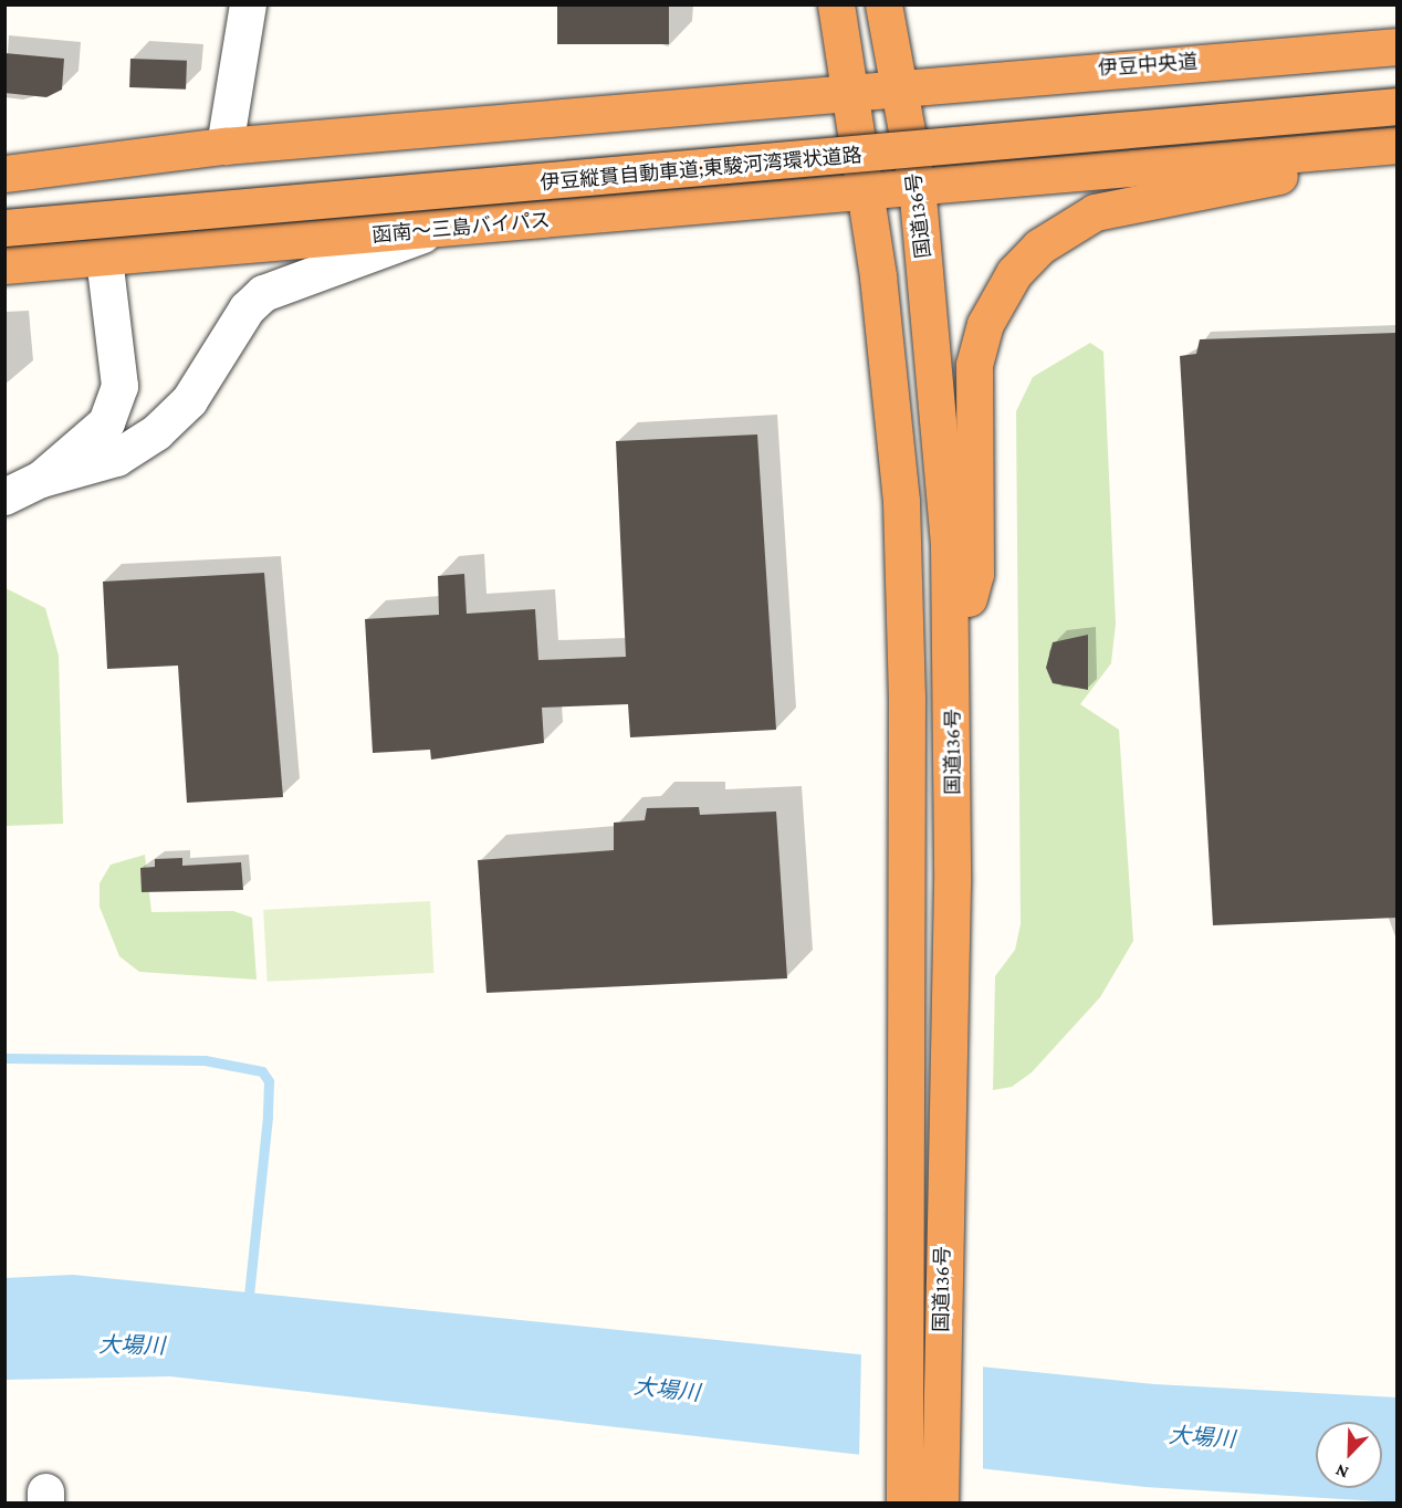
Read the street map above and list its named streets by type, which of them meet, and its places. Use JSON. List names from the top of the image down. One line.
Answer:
{"streets":{"highway":["伊豆中央道","伊豆縦貫自動車道;東駿河湾環状道路","国道136号","函南～三島バイパス"]},"crossings":[["伊豆中央道","国道136号"],["国道136号","函南～三島バイパス"]],"water":["大場川"],"north":"bottom left"}
